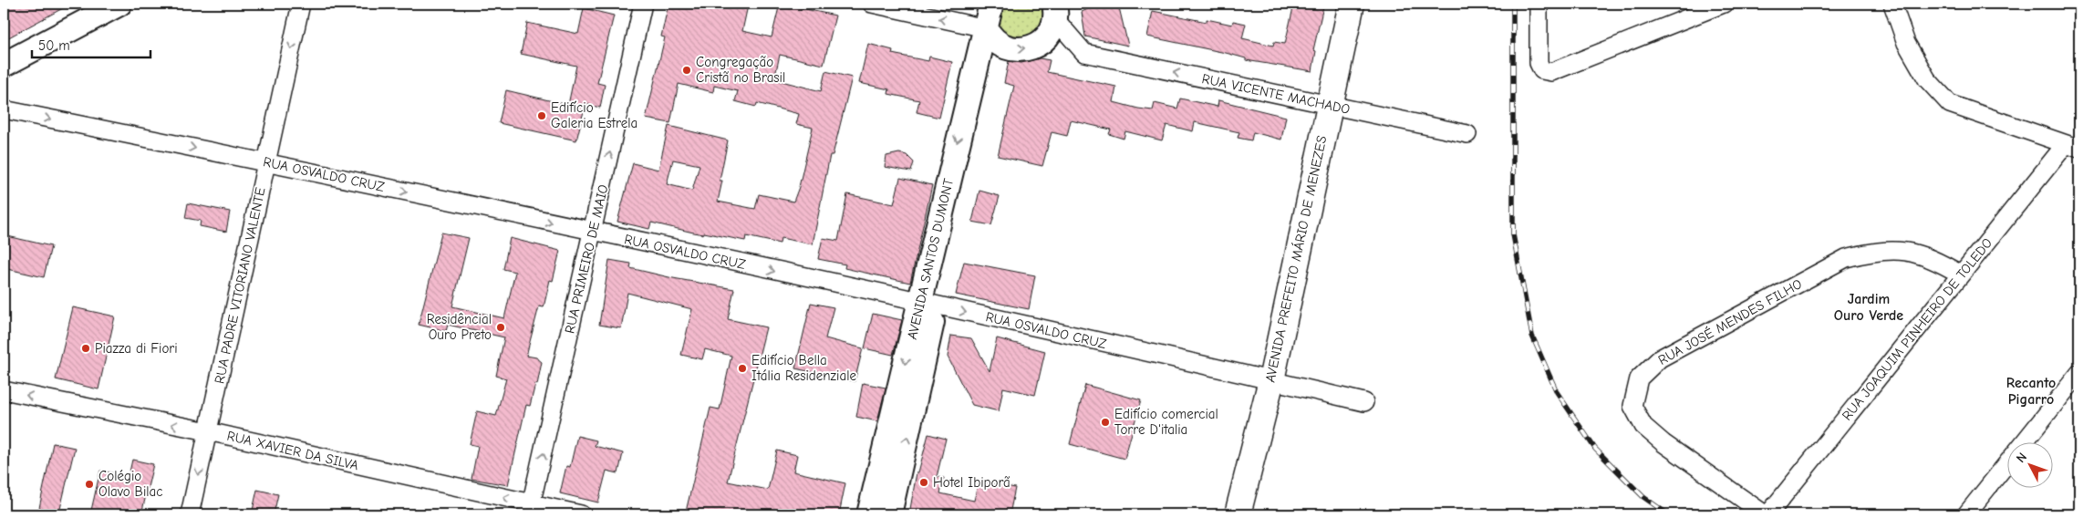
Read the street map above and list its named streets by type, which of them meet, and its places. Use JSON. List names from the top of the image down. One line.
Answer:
{"streets":{"main road":["AVENIDA SANTOS DUMONT","AVENIDA PREFEITO MÁRIO DE MENEZES"],"street":["RUA VICENTE MACHADO","RUA OSVALDO CRUZ","RUA PRIMEIRO DE MAIO","RUA PADRE VITORIANO VALENTE","RUA JOSÉ MENDES FILHO","RUA JOAQUIM PINHEIRO DE TOLEDO","RUA XAVIER DA SILVA"]},"crossings":[["RUA VICENTE MACHADO","AVENIDA PREFEITO MÁRIO DE MENEZES"],["RUA OSVALDO CRUZ","RUA PRIMEIRO DE MAIO"],["RUA OSVALDO CRUZ","AVENIDA SANTOS DUMONT"],["RUA OSVALDO CRUZ","AVENIDA PREFEITO MÁRIO DE MENEZES"],["RUA OSVALDO CRUZ","RUA PADRE VITORIANO VALENTE"],["RUA PRIMEIRO DE MAIO","RUA XAVIER DA SILVA"],["RUA PADRE VITORIANO VALENTE","RUA XAVIER DA SILVA"],["RUA JOSÉ MENDES FILHO","RUA JOAQUIM PINHEIRO DE TOLEDO"]],"one_way":["RUA VICENTE MACHADO","RUA OSVALDO CRUZ","RUA PRIMEIRO DE MAIO","RUA PADRE VITORIANO VALENTE","RUA XAVIER DA SILVA"],"districts":["Jardim Ouro Verde","Recanto Pigarro"],"places":["Congregação Cristã no Brasil","Edifício Galeria Estrela","Residêncial Ouro Preto","Piazza di Fiori","Edifício Bella Itália Residenziale","Edifício comercial Torre D'italia","Hotel Ibiporã","Colégio Olavo Bilac"],"scale_bar":"50 m","north":"top left"}
